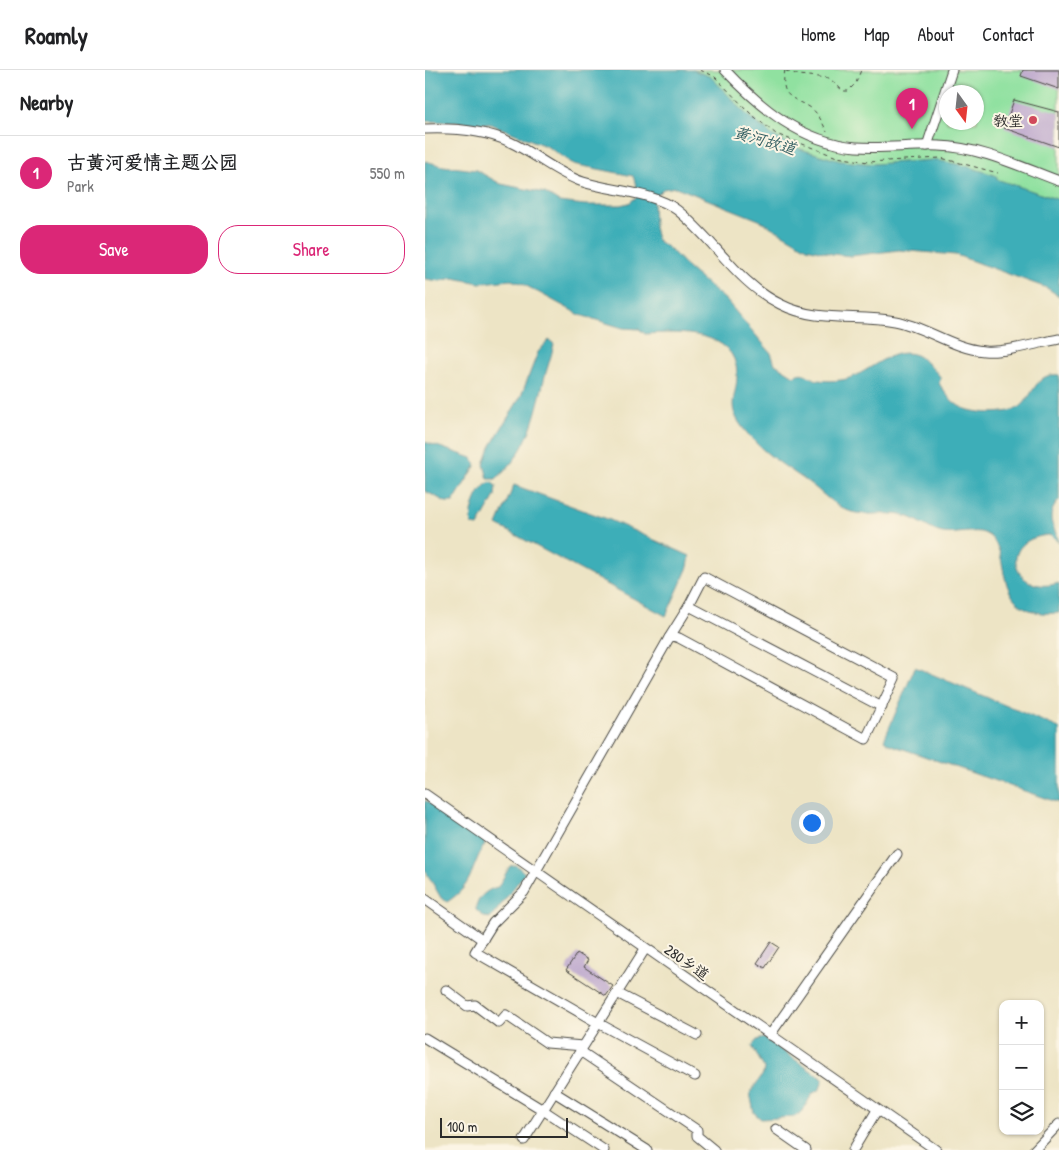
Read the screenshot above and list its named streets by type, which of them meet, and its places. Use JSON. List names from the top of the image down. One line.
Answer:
{"streets":{"street":["280乡道"]},"water":["黄河故道"],"places":["教堂"],"scale_bar":"100 m","north":"bottom","page":{"header":"Roamly","nav":["Home","Map","About","Contact"],"heading":"Nearby","pins":"1","list":[{"mark":"1","name":"古黄河爱情主题公园","note":"Park","value":"550 m"}],"buttons":["Save","Share"],"map_buttons":["+","−"],"scale":"100 m"}}
